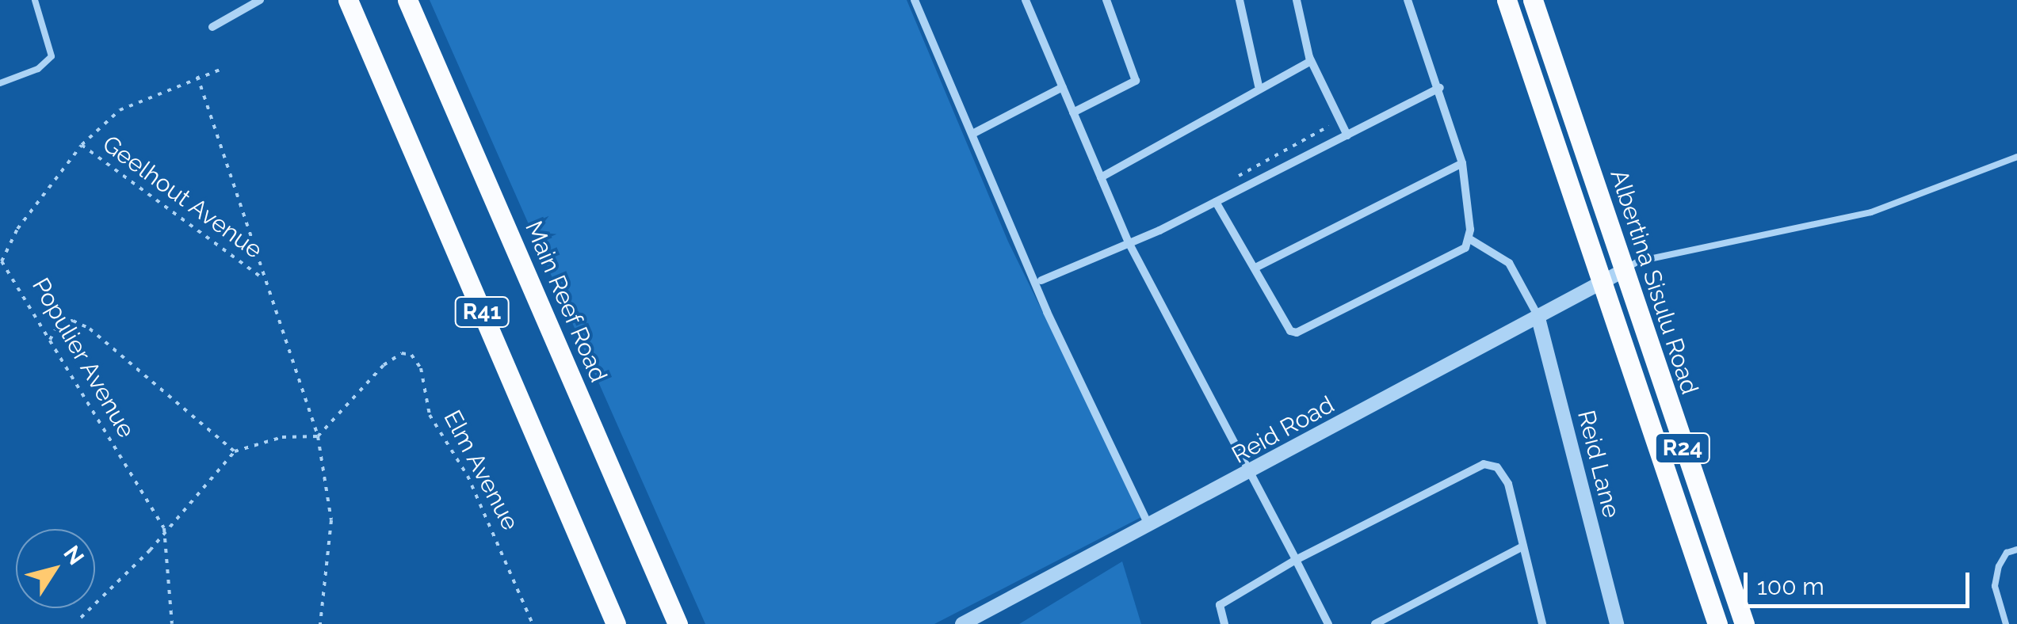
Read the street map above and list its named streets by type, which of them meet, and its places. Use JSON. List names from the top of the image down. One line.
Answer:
{"streets":{"main road":["Albertina Sisulu Road","Main Reef Road","R41","R24"],"street":["Reid Road","Reid Lane"],"path":["Geelhout Avenue","Populier Avenue","Elm Avenue"]},"crossings":[["Geelhout Avenue","Populier Avenue"],["Albertina Sisulu Road","Reid Road"],["Reid Road","Reid Lane"]],"scale_bar":"100 m","north":"top right"}
